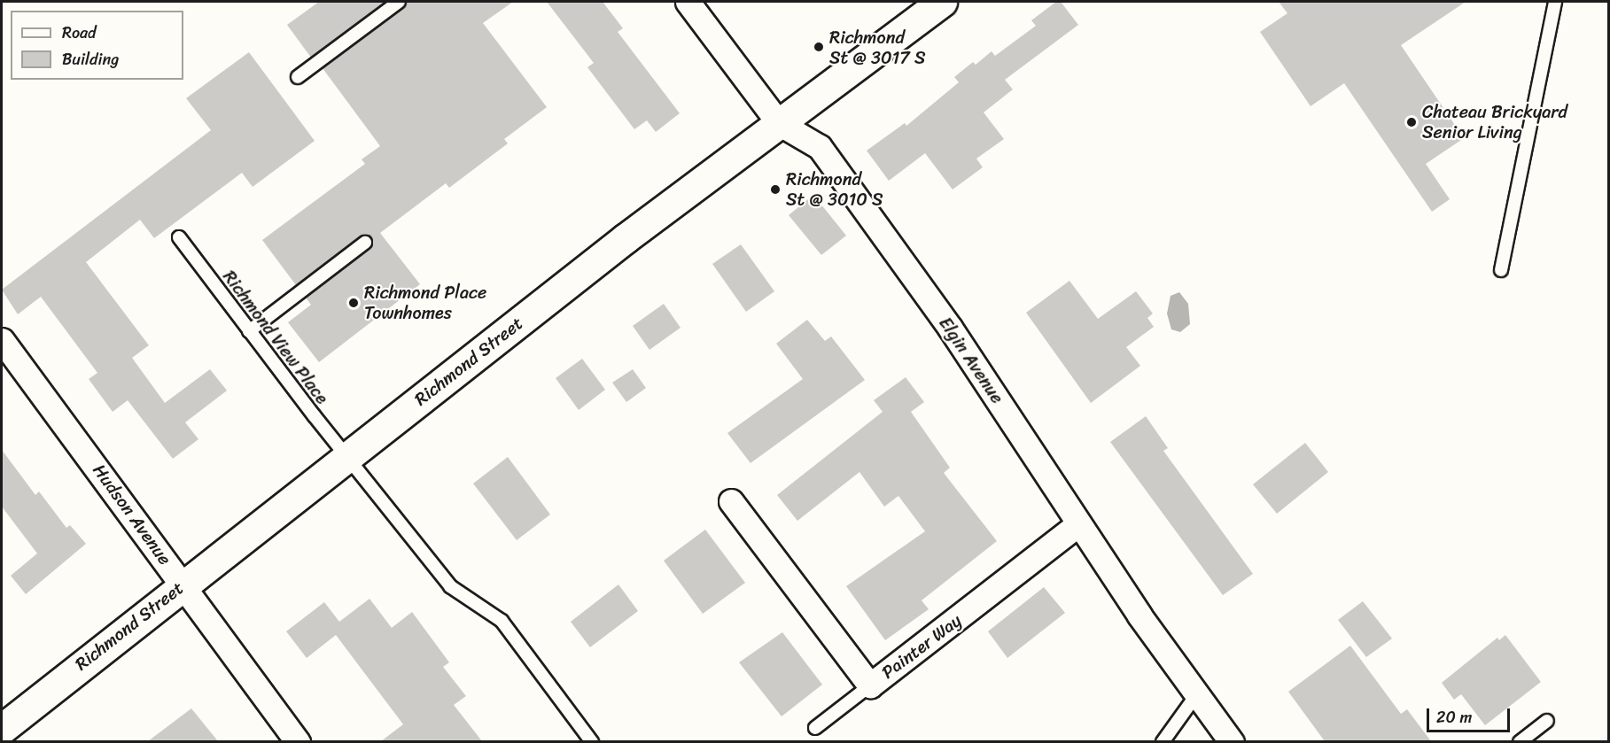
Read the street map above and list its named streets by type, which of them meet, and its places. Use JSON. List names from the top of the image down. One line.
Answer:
{"streets":{"main road":["Richmond Street"],"street":["Elgin Avenue","Hudson Avenue","Painter Way"],"lane":["Richmond View Place"]},"crossings":[["Richmond View Place","Richmond Street"],["Elgin Avenue","Richmond Street"],["Elgin Avenue","Painter Way"],["Richmond Street","Hudson Avenue"]],"places":["Richmond St @ 3017 S","Chateau Brickyard Senior Living","Richmond St @ 3010 S","Richmond Place Townhomes"],"legend":["Road","Building"],"scale_bar":"20 m"}
